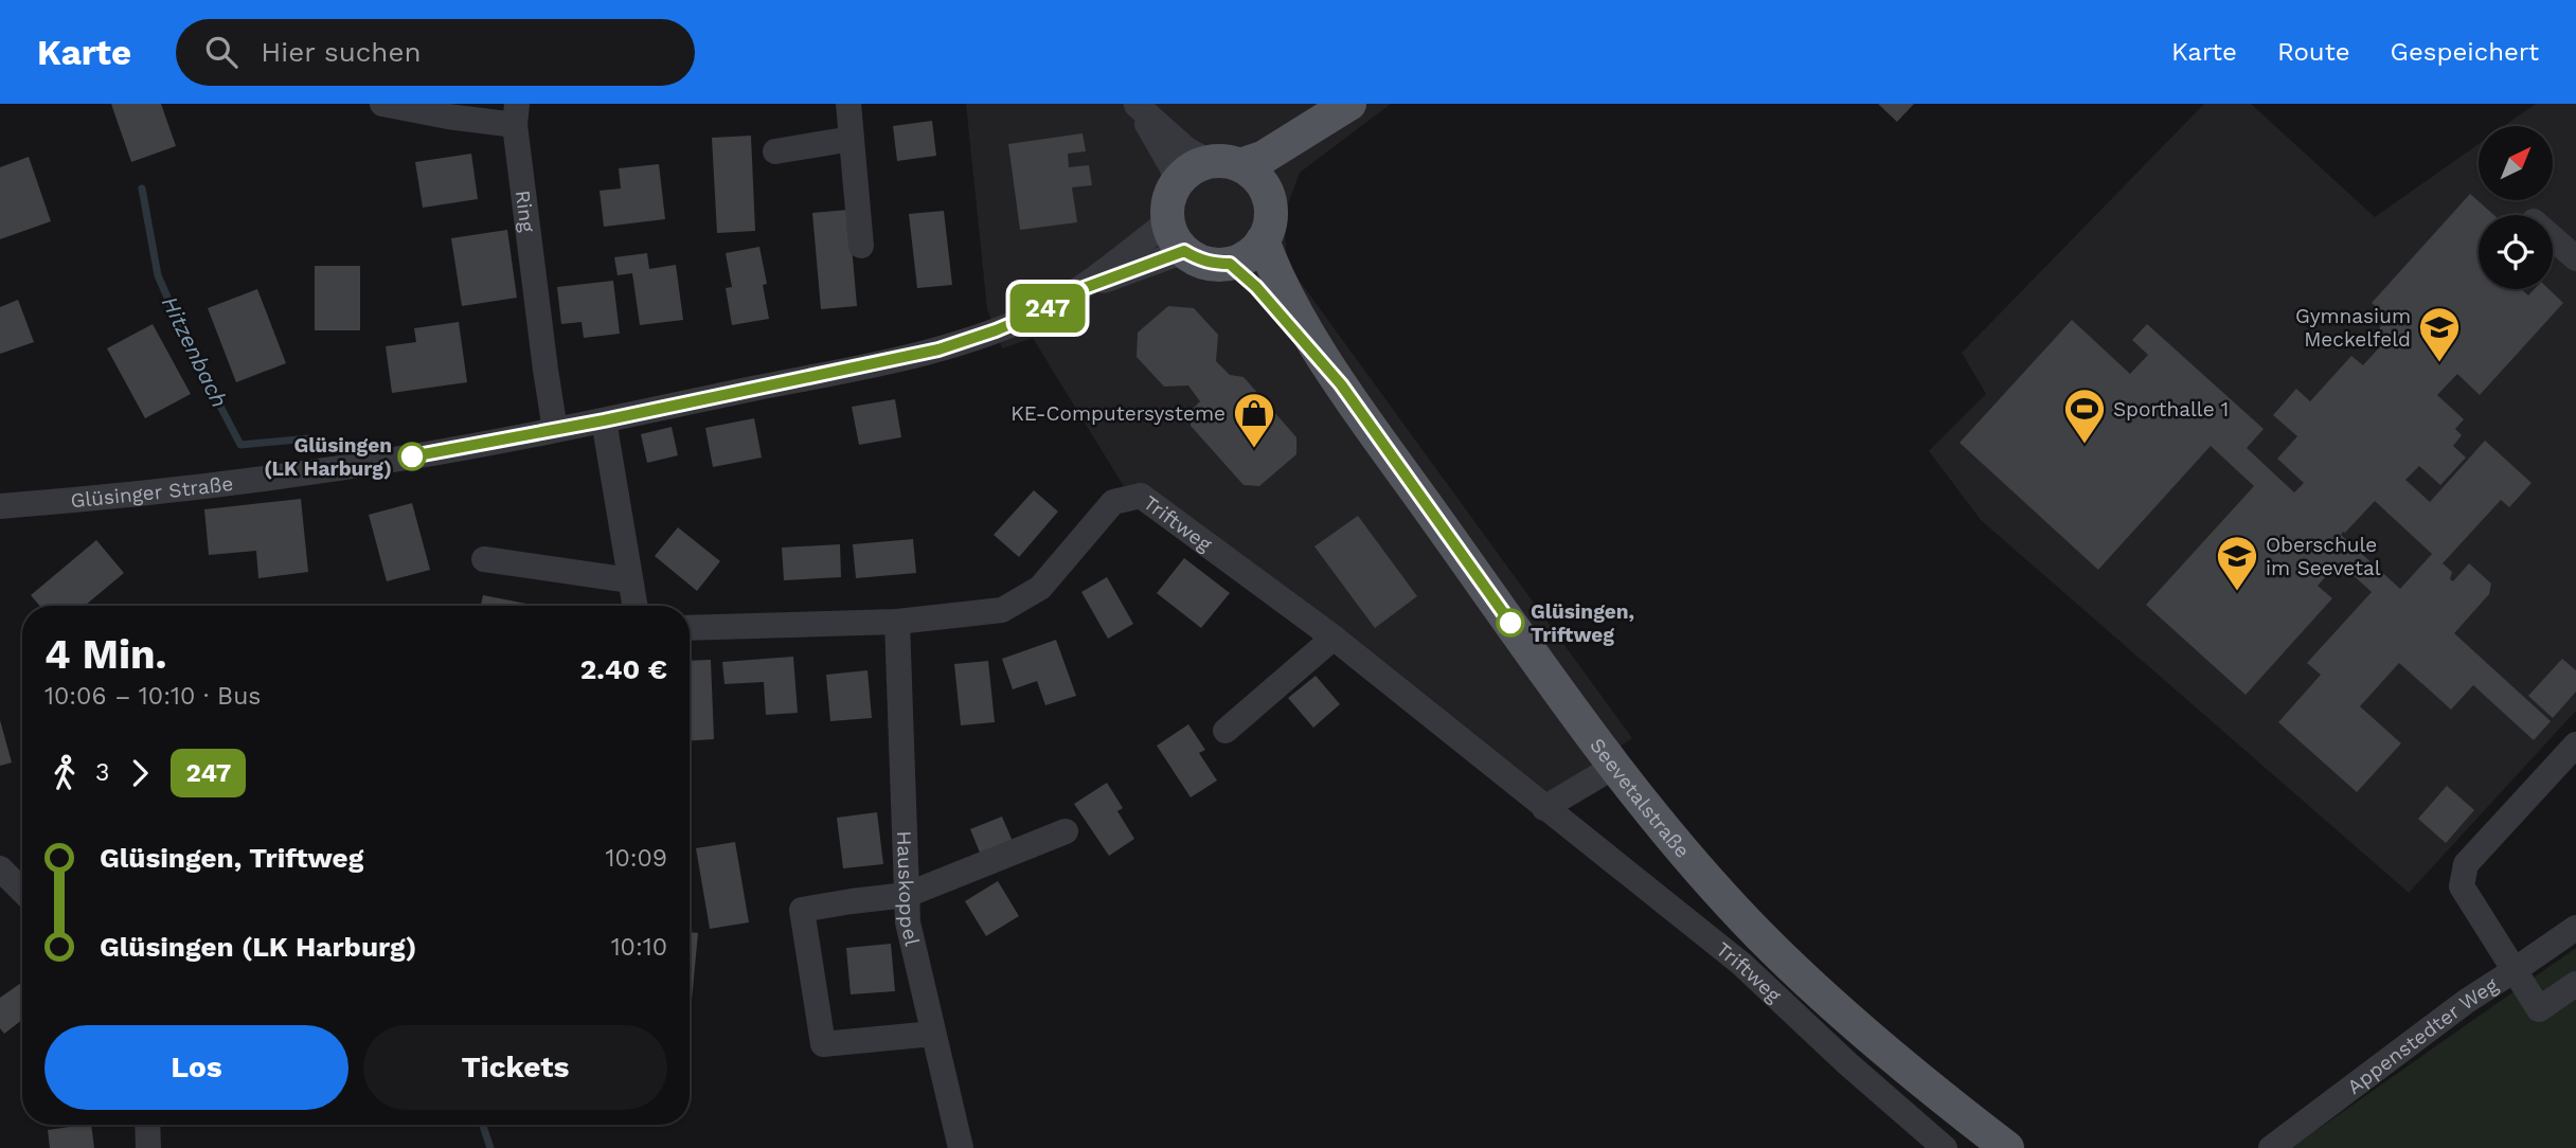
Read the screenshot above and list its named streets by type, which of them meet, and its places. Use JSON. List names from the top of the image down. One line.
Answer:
{"streets":{"main road":["Seevetalstraße"],"street":["Ring","Glüsinger Straße","Triftweg","Hauskoppel","Appenstedter Weg"]},"crossings":[["Ring","Glüsinger Straße"],["Glüsinger Straße","Seevetalstraße"],["Triftweg","Hauskoppel"]],"water":["Hitzenbach"],"places":{"school or university":["Gymnasium Meckelfeld","Oberschule im Seevetal"],"sports":["Sporthalle 1"],"shop":["KE-Computersysteme"],"other":["Glüsingen (LK Harburg)","Glüsingen, Triftweg"]},"lines":["bus line 247"],"north":"top right","page":{"header":"Karte","search":"Hier suchen","nav":["Karte","Route","Gespeichert"],"on_map":"247","heading":["4 Min.","10:06 – 10:10 · Bus","2.40 €"],"legs":["3","247"],"list":[{"name":"Glüsingen, Triftweg","value":"10:09"},{"name":"Glüsingen (LK Harburg)","value":"10:10"}],"buttons":["Los","Tickets"]}}
